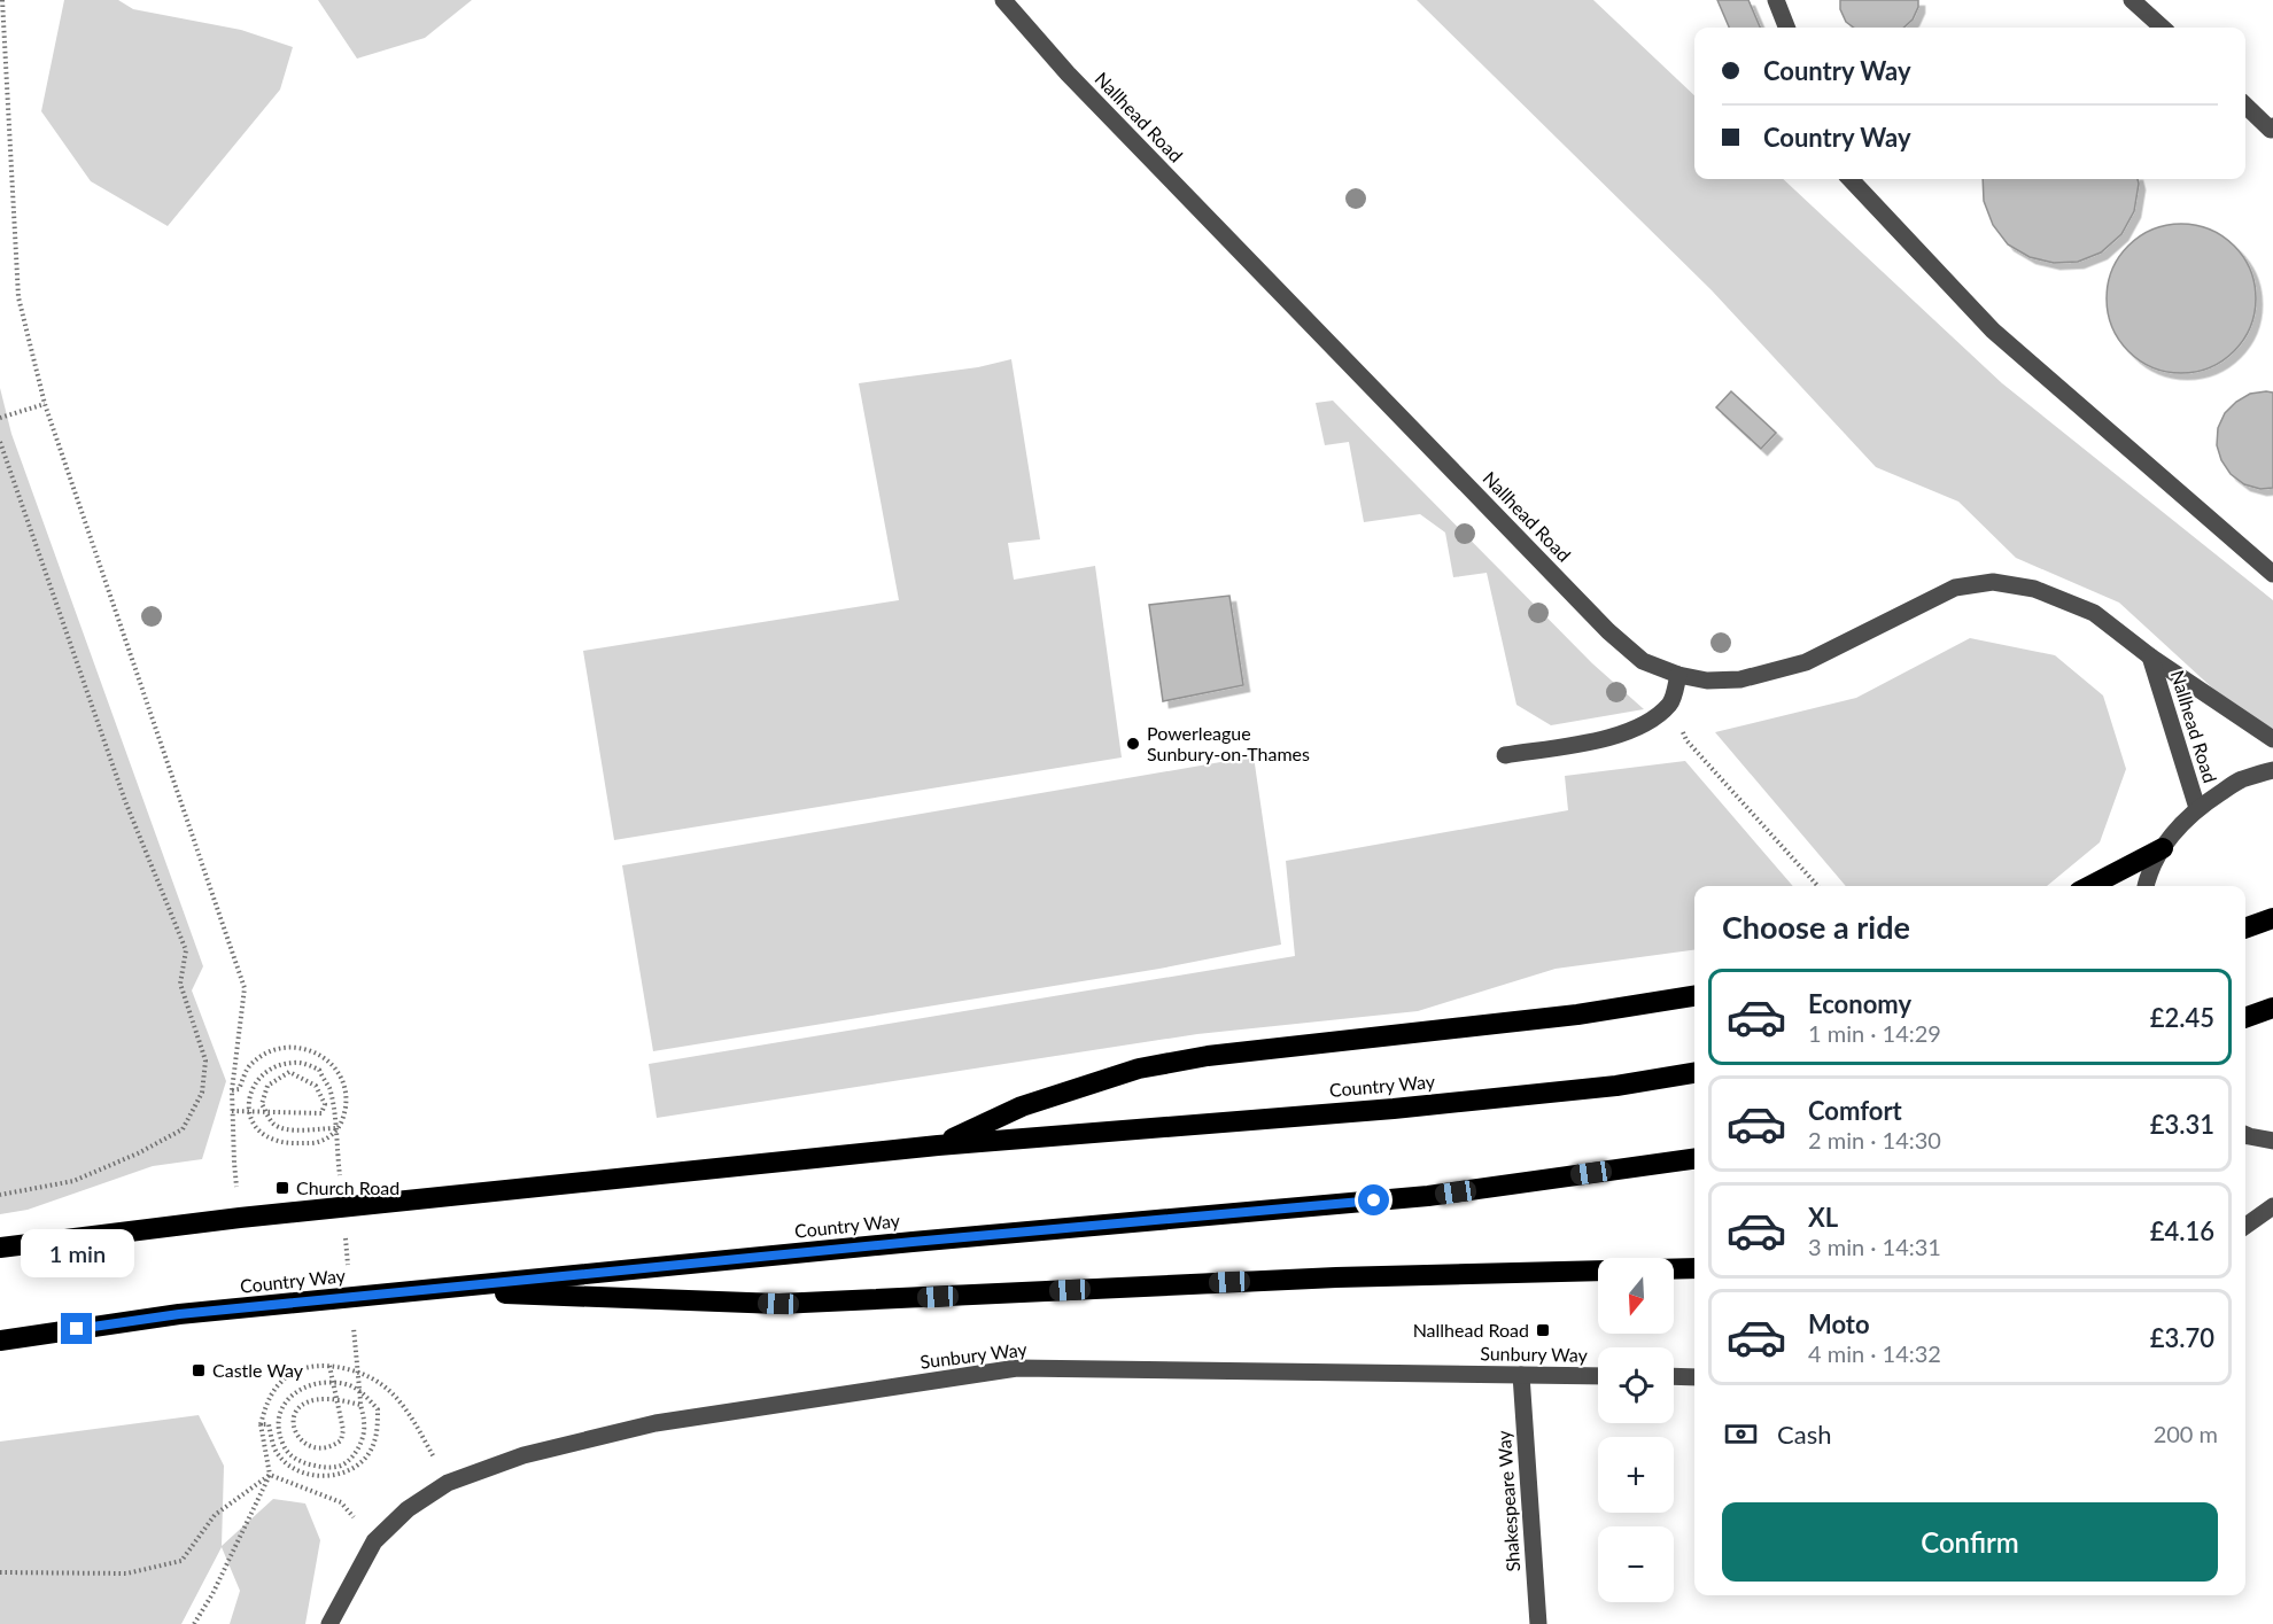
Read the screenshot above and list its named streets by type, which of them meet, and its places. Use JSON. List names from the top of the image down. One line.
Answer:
{"streets":{"highway":["Country Way"],"street":["Nallhead Road","Sunbury Way","Shakespeare Way"]},"crossings":[["Sunbury Way","Shakespeare Way"]],"places":{"other":["Powerleague Sunbury-on-Thames"],"transit":["Church Road","Nallhead Road","Castle Way"]},"north":"bottom","page":{"banner":["Country Way","Country Way"],"heading":"Choose a ride","list":[{"name":"Economy","note":"1 min · 14:29","value":"£2.45"},{"name":"Comfort","note":"2 min · 14:30","value":"£3.31"},{"name":"XL","note":"3 min · 14:31","value":"£4.16"},{"name":"Moto","note":"4 min · 14:32","value":"£3.70"}],"bubble":"1 min","map_buttons":["+","−"],"pay":["Cash","200 m"],"buttons":"Confirm"}}
